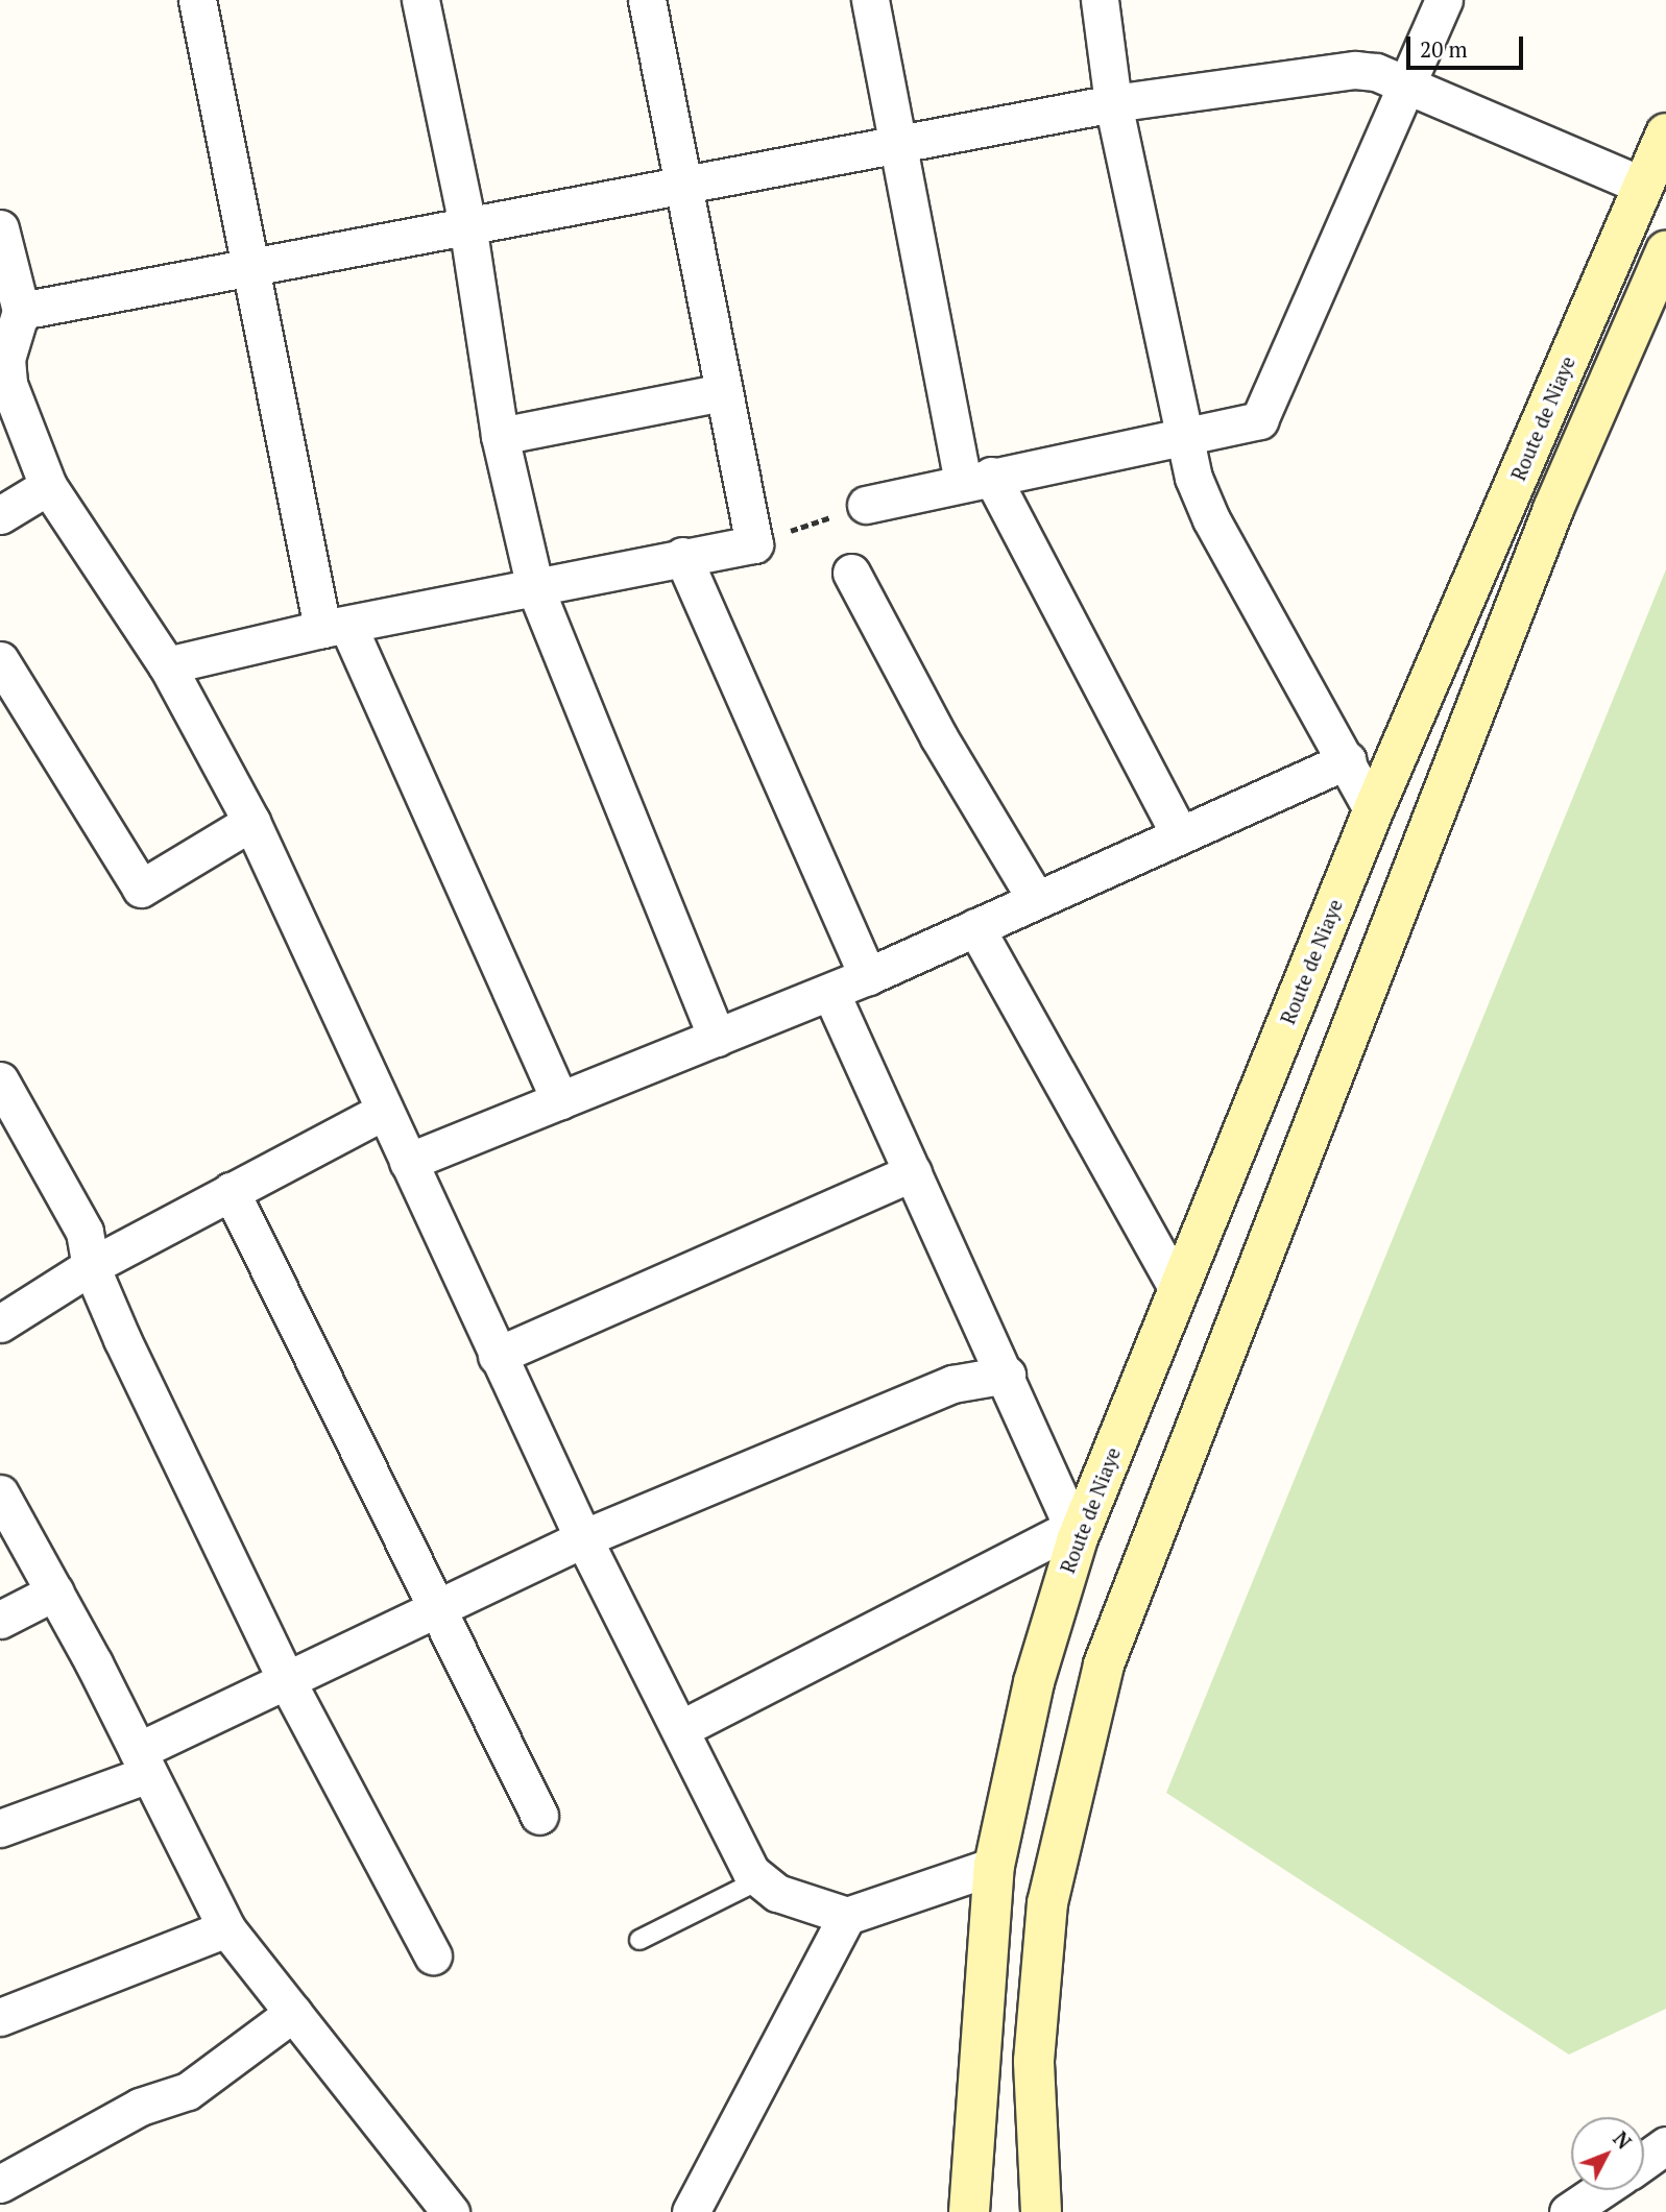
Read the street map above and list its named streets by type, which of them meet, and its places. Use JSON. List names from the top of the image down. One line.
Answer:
{"streets":{"main road":["Route de Niaye"]},"scale_bar":"20 m","north":"top right"}
